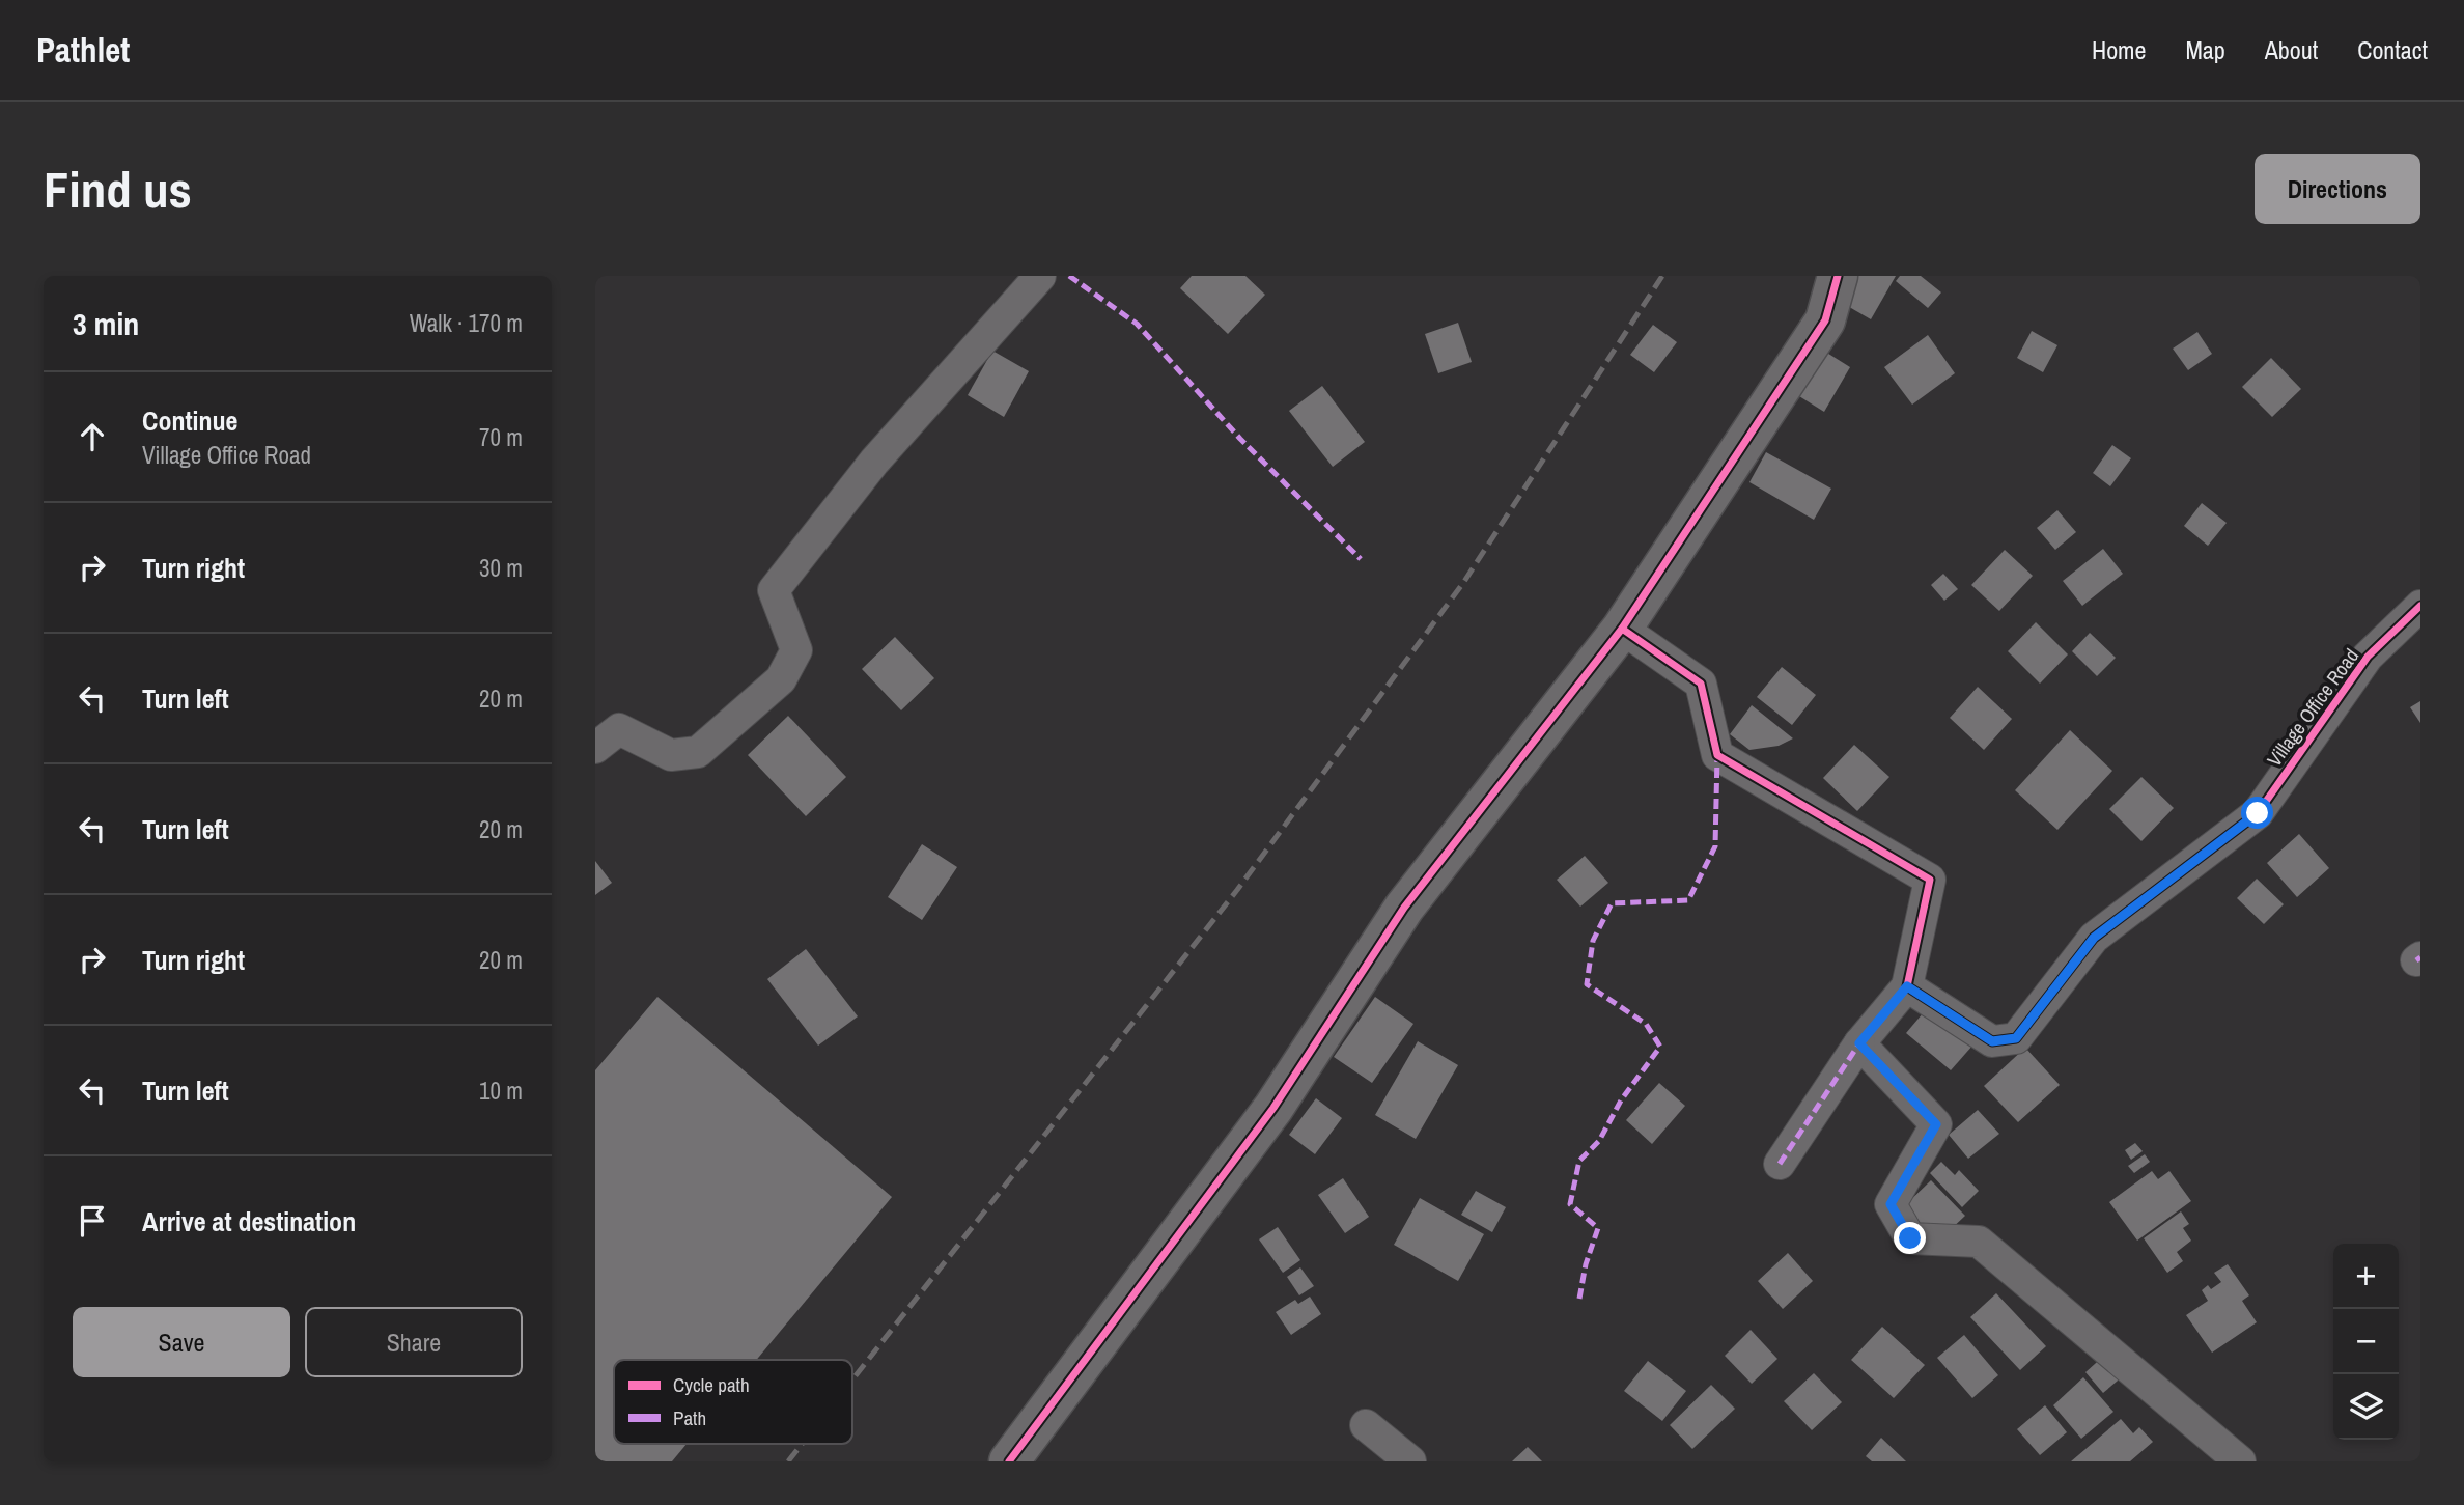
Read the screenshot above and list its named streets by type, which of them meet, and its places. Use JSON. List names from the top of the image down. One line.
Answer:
{"streets":{"street":["Village Office Road"]},"legend":["Cycle path","Path"],"page":{"header":"Pathlet","nav":["Home","Map","About","Contact"],"buttons":["Directions",["Save","Share"]],"title":"Find us","heading":["3 min","Walk · 170 m"],"list":[["Continue","Village Office Road","70 m"],["Turn right","30 m"],["Turn left","20 m"],["Turn left","20 m"],["Turn right","20 m"],["Turn left","10 m"],"Arrive at destination"],"map_buttons":["+","−"]}}
